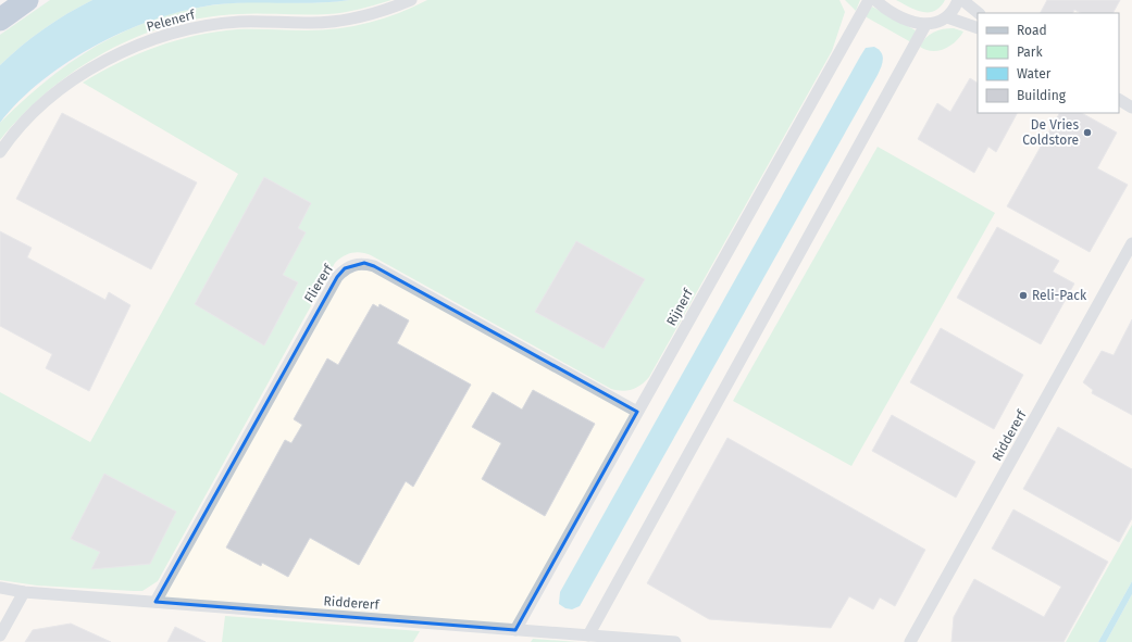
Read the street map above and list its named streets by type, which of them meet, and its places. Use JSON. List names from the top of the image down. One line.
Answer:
{"streets":{"street":["Pelenerf","Fliererf","Rijnerf","Riddererf"]},"crossings":[["Fliererf","Rijnerf"],["Fliererf","Riddererf"],["Rijnerf","Riddererf"]],"places":["De Vries Coldstore","Reli-Pack"],"legend":["Road","Park","Water","Building"]}
